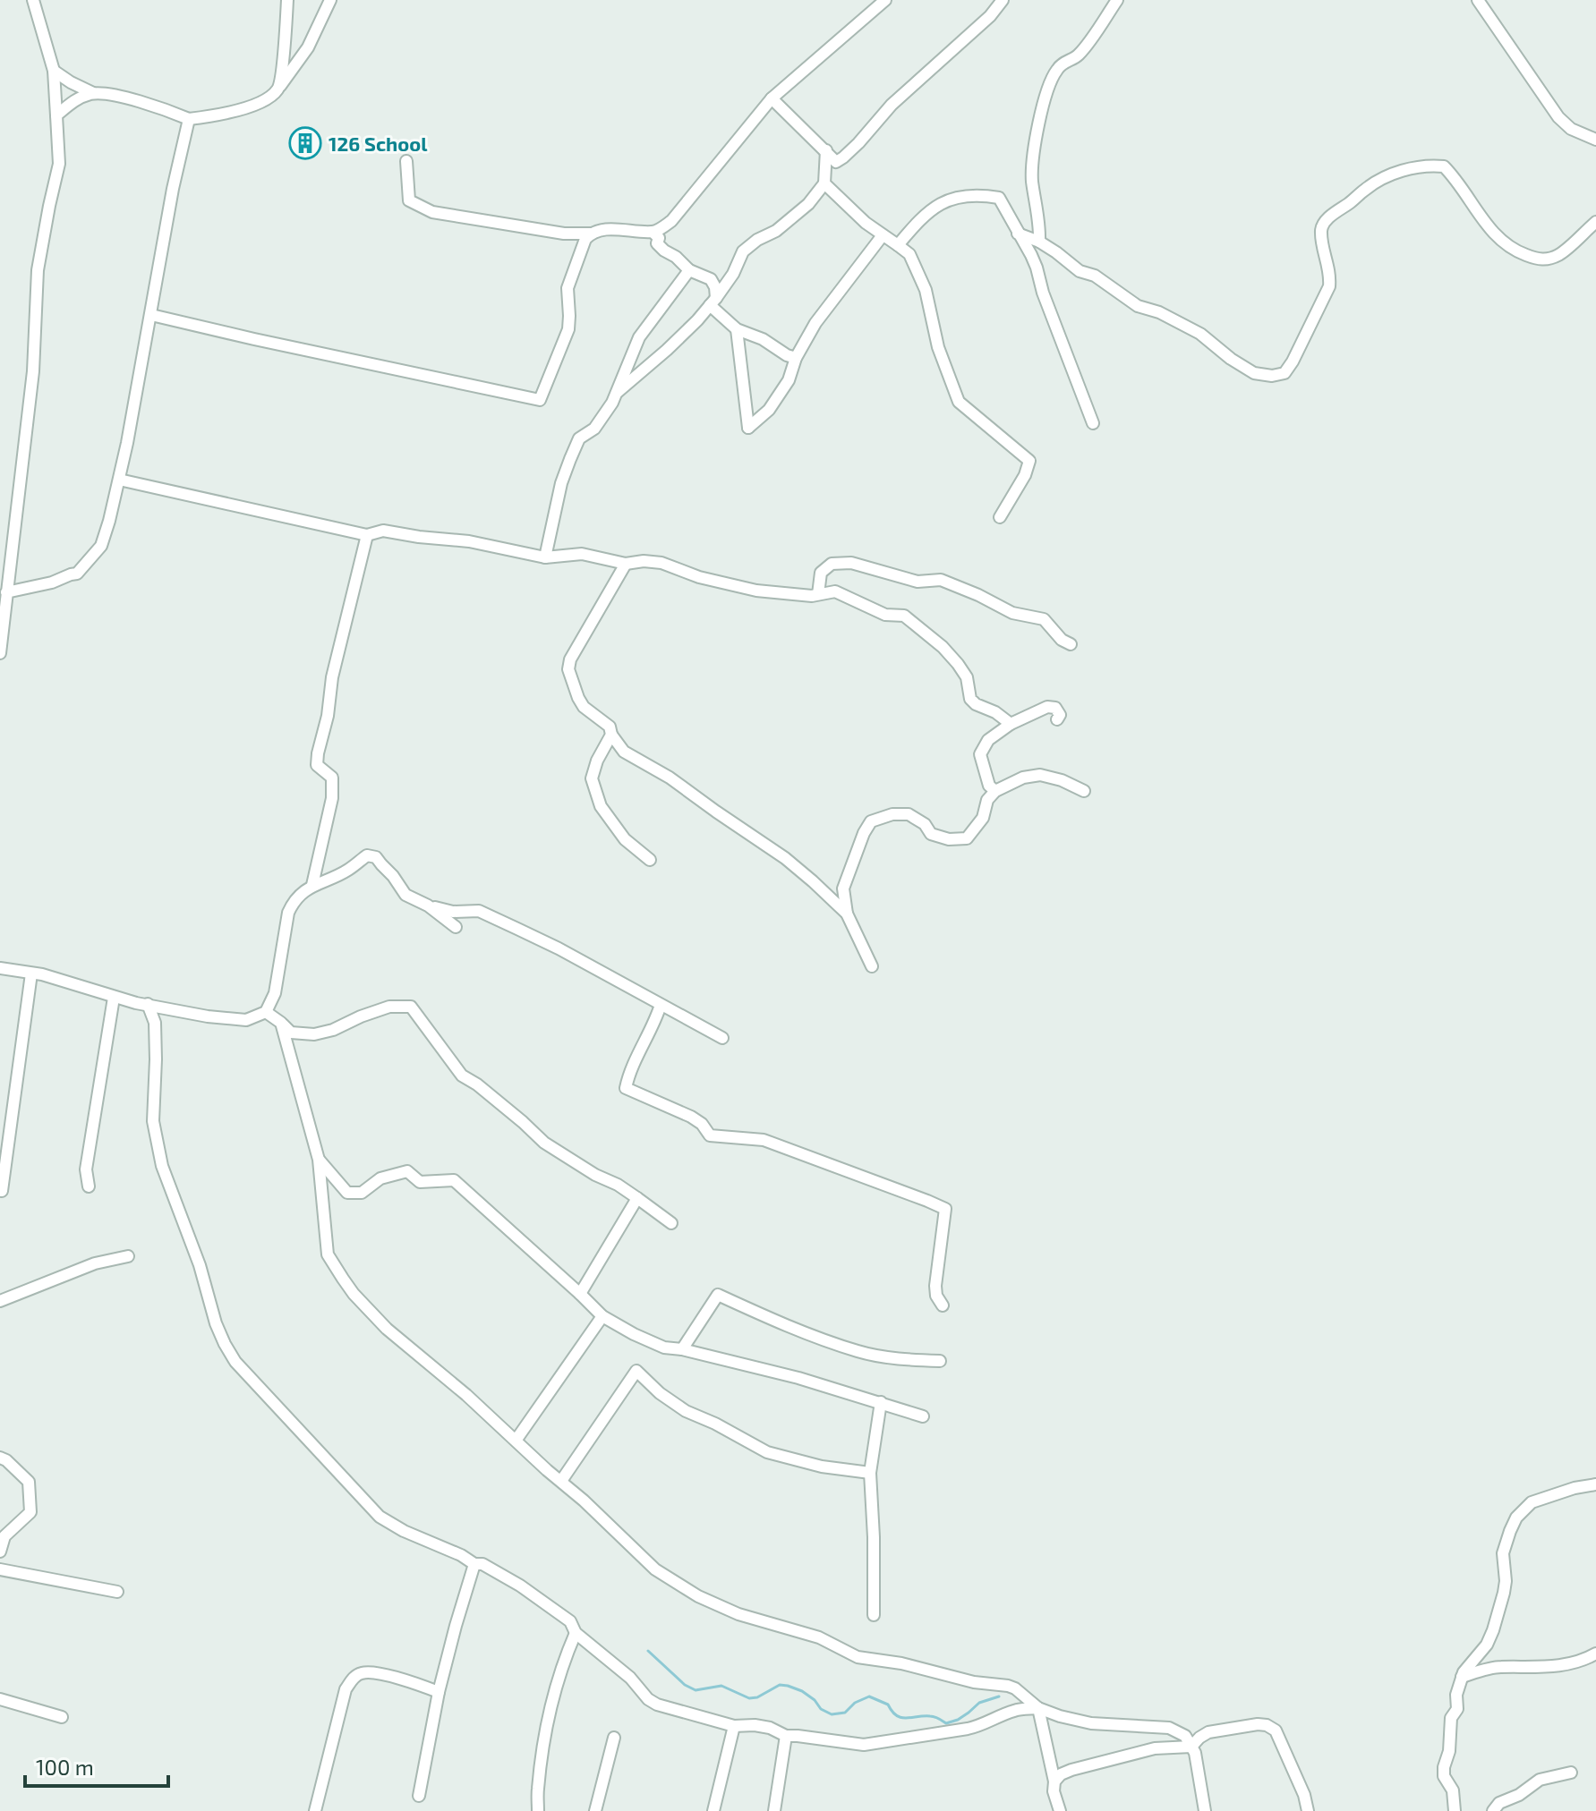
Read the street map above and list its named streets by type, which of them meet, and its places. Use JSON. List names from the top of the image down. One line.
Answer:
{"places":{"building":["126 School"]},"scale_bar":"100 m"}
